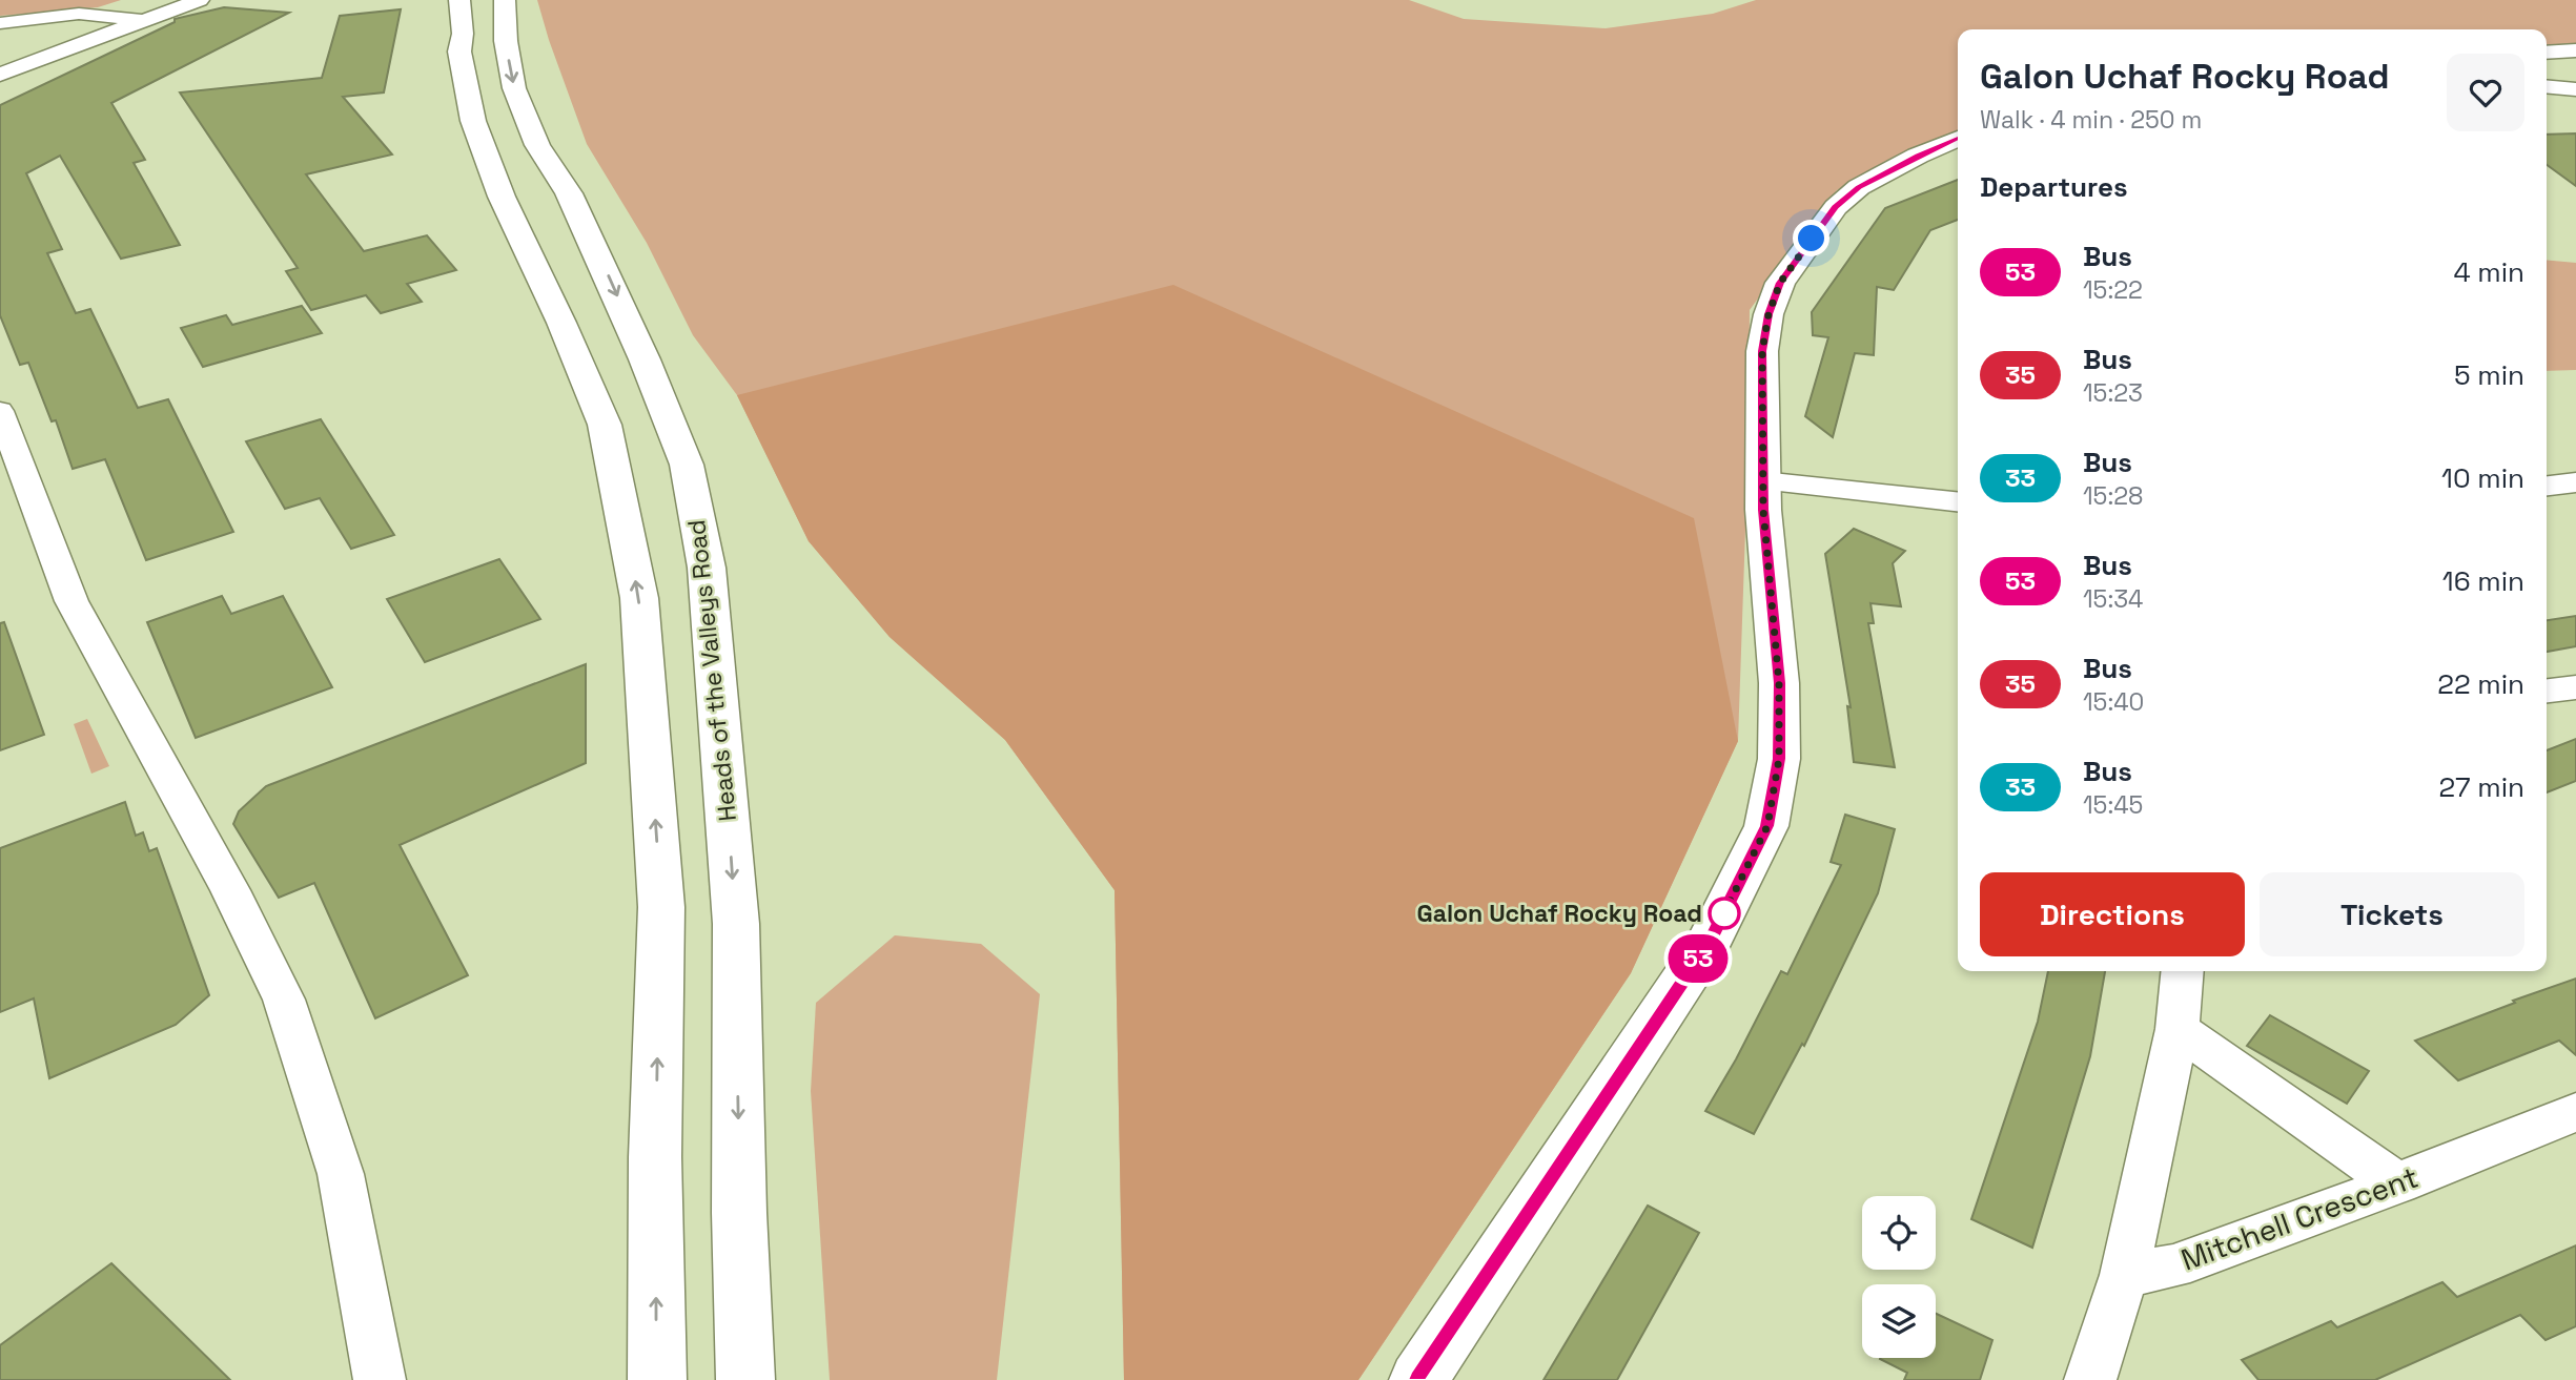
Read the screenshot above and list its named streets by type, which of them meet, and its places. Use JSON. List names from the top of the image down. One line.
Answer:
{"streets":{"main road":["Heads of the Valleys Road"],"street":["Mitchell Crescent"]},"places":["Galon Uchaf Rocky Road"],"lines":["bus line 53"],"page":{"on_map":"53","heading":[["Galon Uchaf Rocky Road","Walk · 4 min · 250 m"],"Departures"],"list":[{"mark":"53","name":"Bus","note":"15:22","value":"4 min"},{"mark":"35","name":"Bus","note":"15:23","value":"5 min"},{"mark":"33","name":"Bus","note":"15:28","value":"10 min"},{"mark":"53","name":"Bus","note":"15:34","value":"16 min"},{"mark":"35","name":"Bus","note":"15:40","value":"22 min"},{"mark":"33","name":"Bus","note":"15:45","value":"27 min"}],"buttons":["Directions","Tickets"]}}
